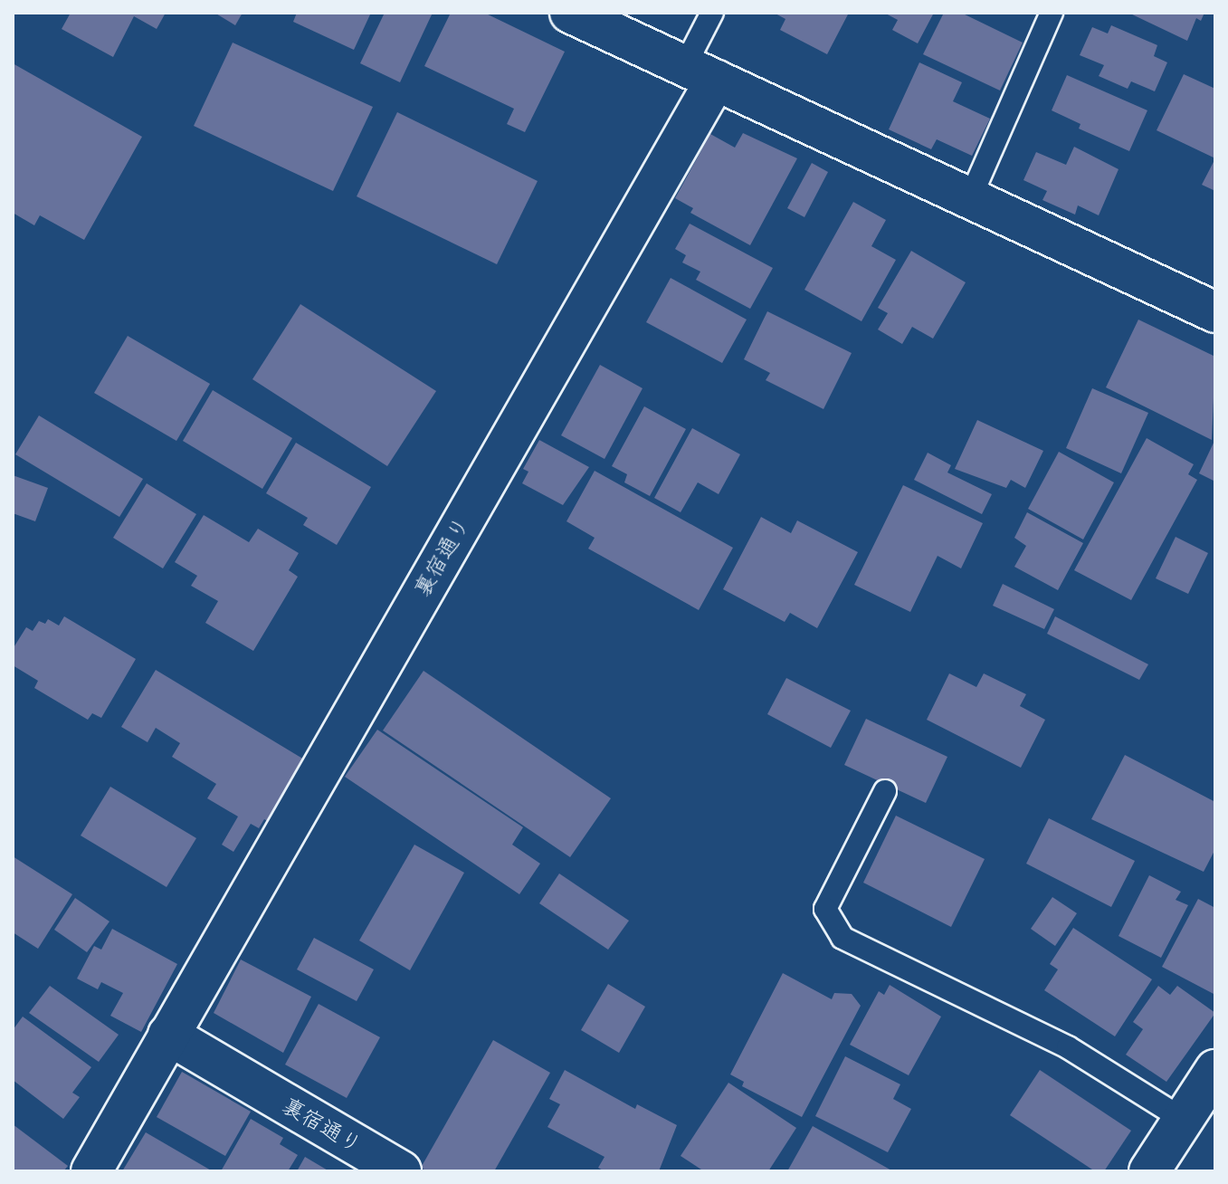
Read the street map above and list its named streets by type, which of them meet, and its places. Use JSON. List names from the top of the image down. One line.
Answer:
{"streets":{"street":["裏宿通り"]}}
